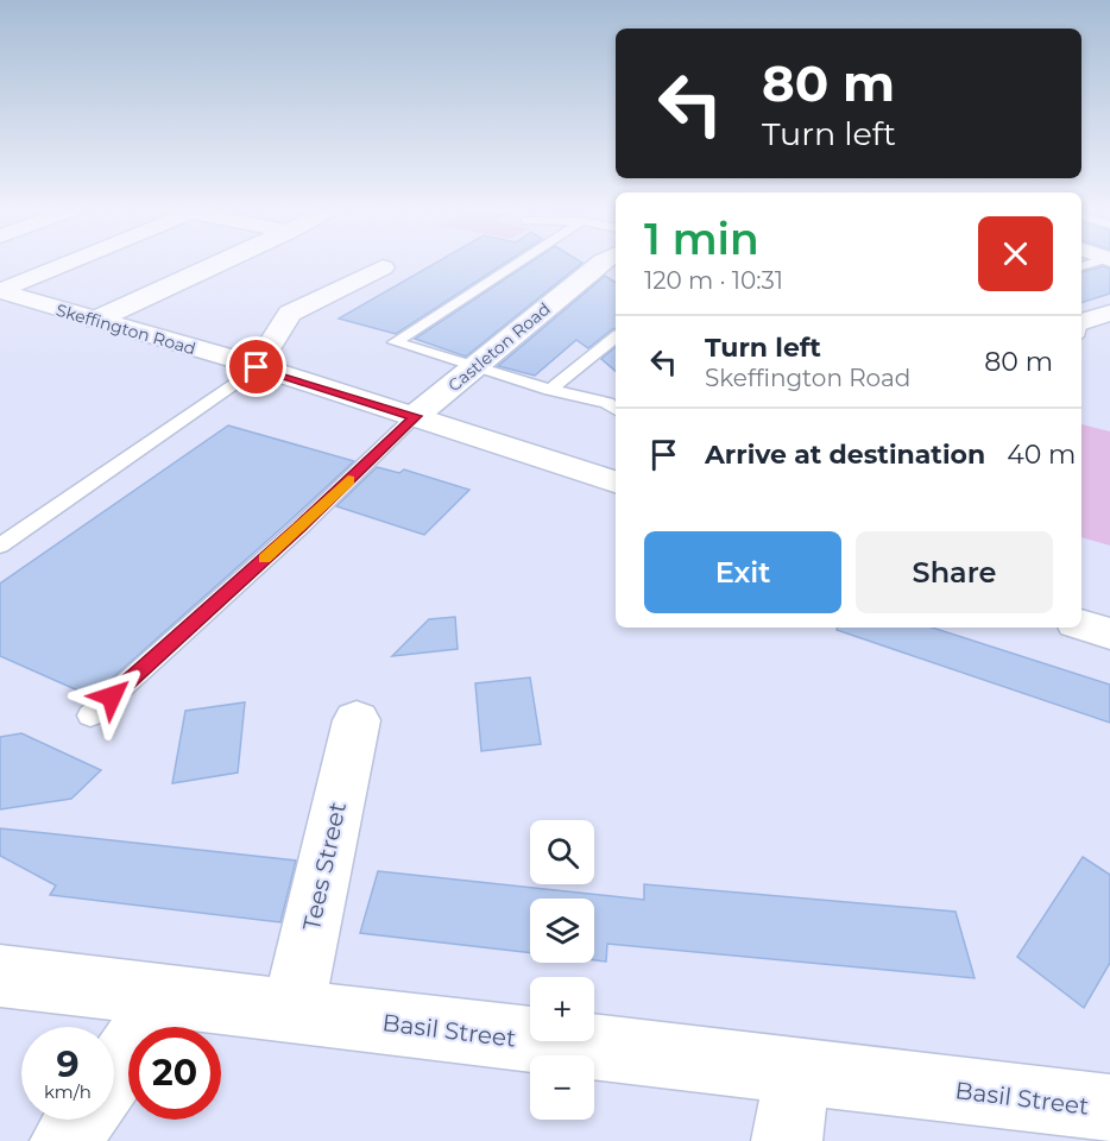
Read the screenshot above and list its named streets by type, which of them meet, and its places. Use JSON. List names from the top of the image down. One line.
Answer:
{"streets":{"street":["Skeffington Road","Castleton Road","Tees Street","Basil Street"]},"crossings":[["Skeffington Road","Castleton Road"],["Tees Street","Basil Street"]],"page":{"turn":["80 m","Turn left"],"heading":["1 min","120 m · 10:31"],"list":[{"name":"Turn left","note":"Skeffington Road","value":"80 m"},{"name":"Arrive at destination","value":"40 m"}],"buttons":["Exit","Share"],"map_buttons":["+","−"],"speed":"9 km/h","limit":"20"}}
